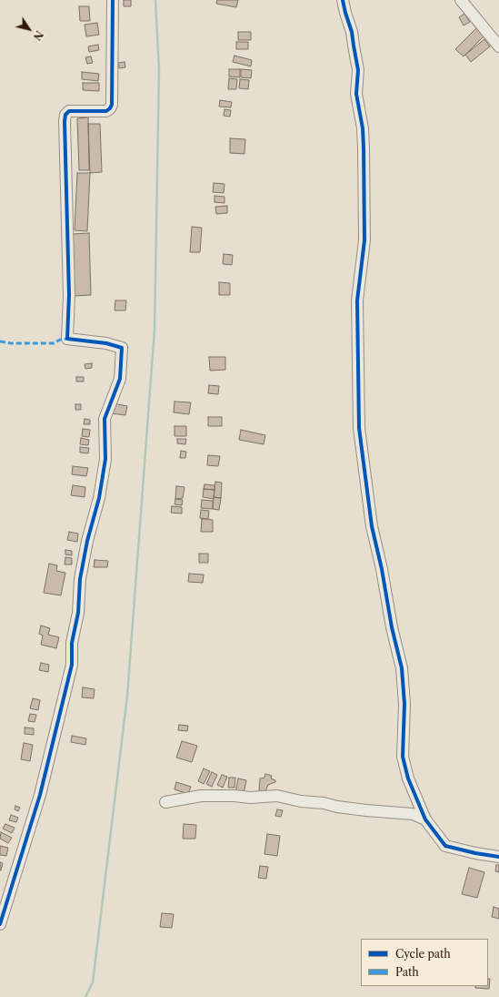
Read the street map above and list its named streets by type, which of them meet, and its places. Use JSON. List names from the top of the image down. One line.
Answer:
{"legend":["Cycle path","Path"],"north":"bottom right"}
